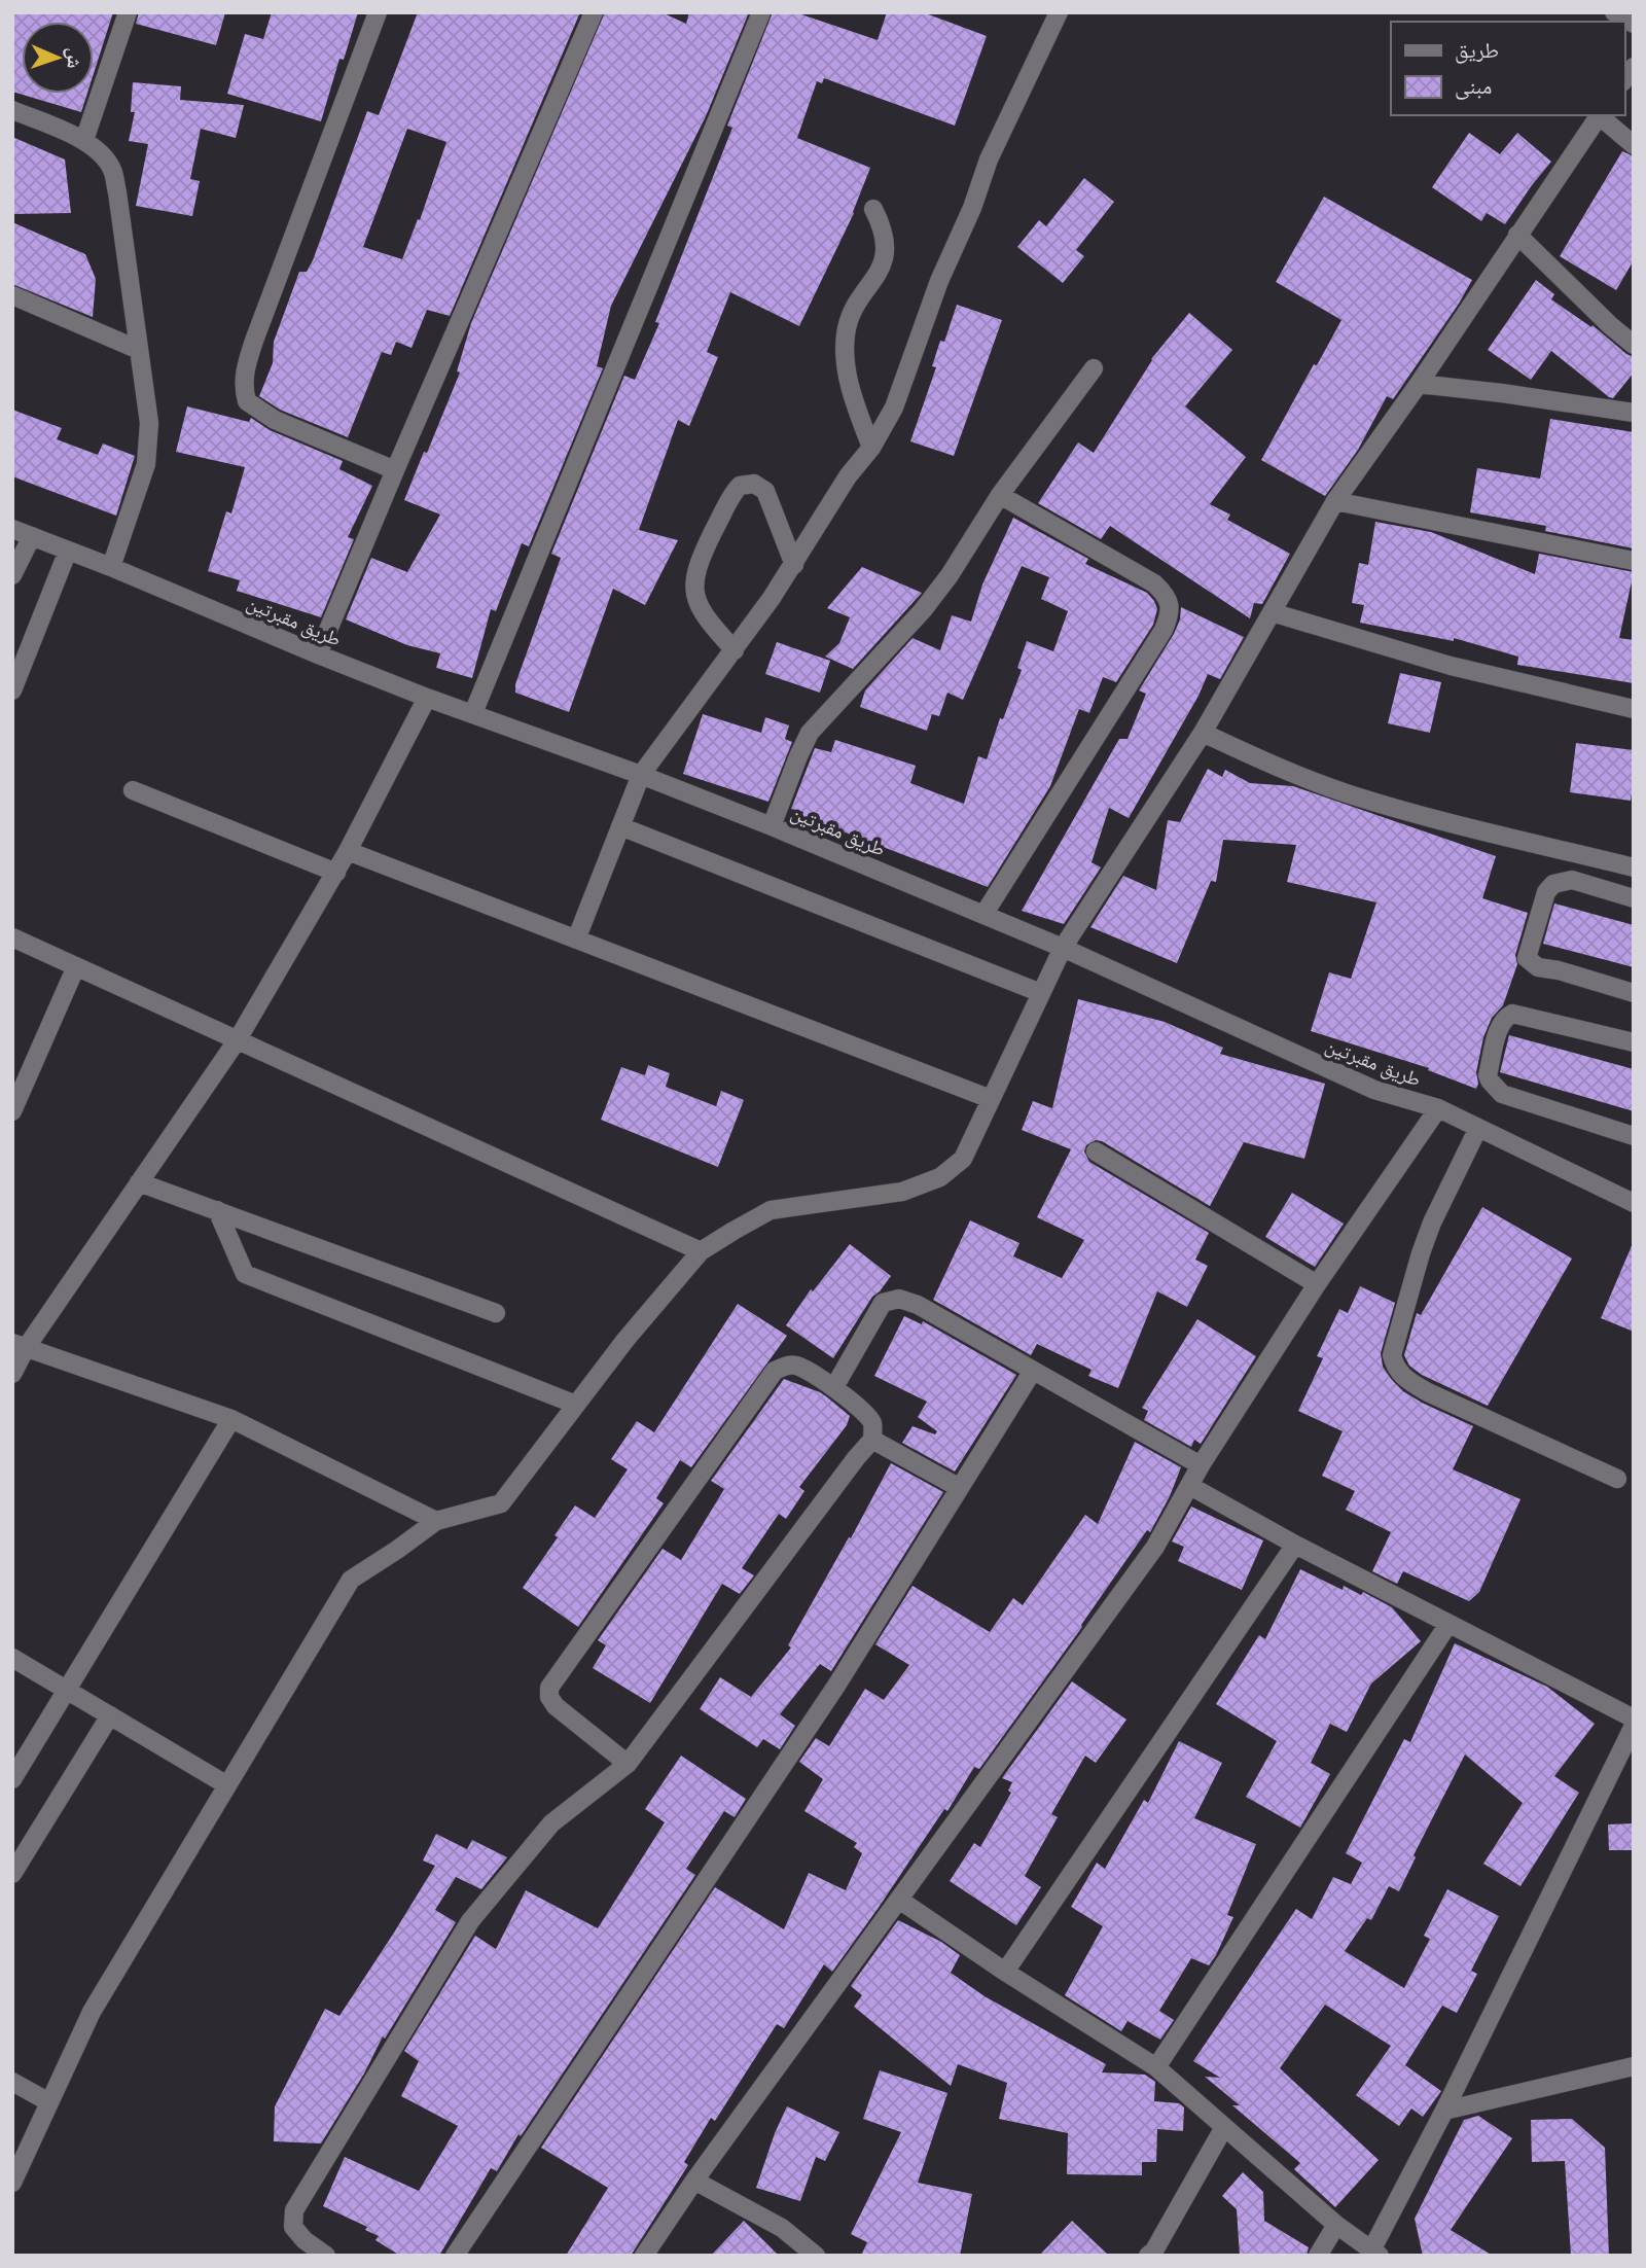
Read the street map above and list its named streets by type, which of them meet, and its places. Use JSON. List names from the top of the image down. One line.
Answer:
{"streets":{"street":["طريق مقبرتين"]},"legend":["طريق","مبنى"],"north":"right"}
